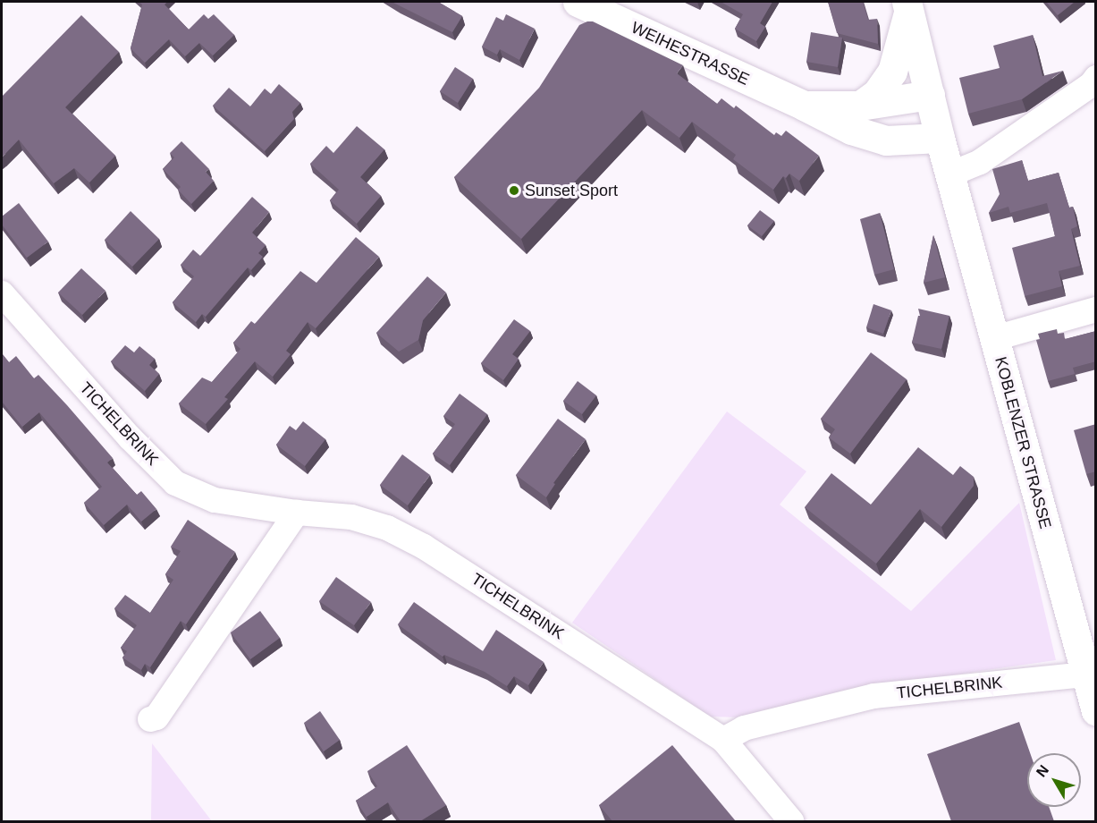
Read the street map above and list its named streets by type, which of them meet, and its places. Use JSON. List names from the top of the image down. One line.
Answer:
{"streets":{"main road":["WEIHESTRASSE","KOBLENZER STRASSE"],"street":["TICHELBRINK"]},"crossings":[["WEIHESTRASSE","KOBLENZER STRASSE"],["TICHELBRINK","KOBLENZER STRASSE"]],"places":["Sunset Sport"],"north":"top left"}
